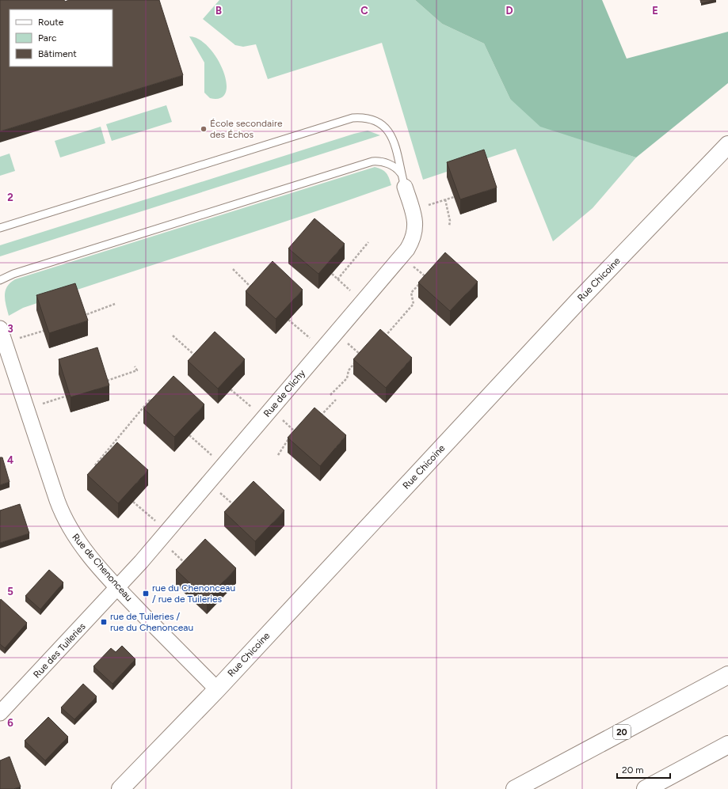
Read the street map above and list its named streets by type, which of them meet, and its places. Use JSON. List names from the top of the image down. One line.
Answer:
{"streets":{"main road":["Rue Chicoine","20"],"street":["Rue de Clichy","Rue de Chenonceau","Rue des Tuileries"]},"crossings":[["Rue Chicoine","Rue de Chenonceau"],["Rue de Clichy","Rue de Chenonceau"],["Rue de Clichy","Rue des Tuileries"],["Rue de Chenonceau","Rue des Tuileries"]],"places":{"other":["École secondaire des Échos"],"transit":["rue du Chenonceau / rue de Tuileries","rue de Tuileries / rue du Chenonceau"]},"legend":["Route","Parc","Bâtiment"],"scale_bar":"20 m","grid":{"columns":["B","C","D","E"],"rows":["2","3","4","5","6"]}}
